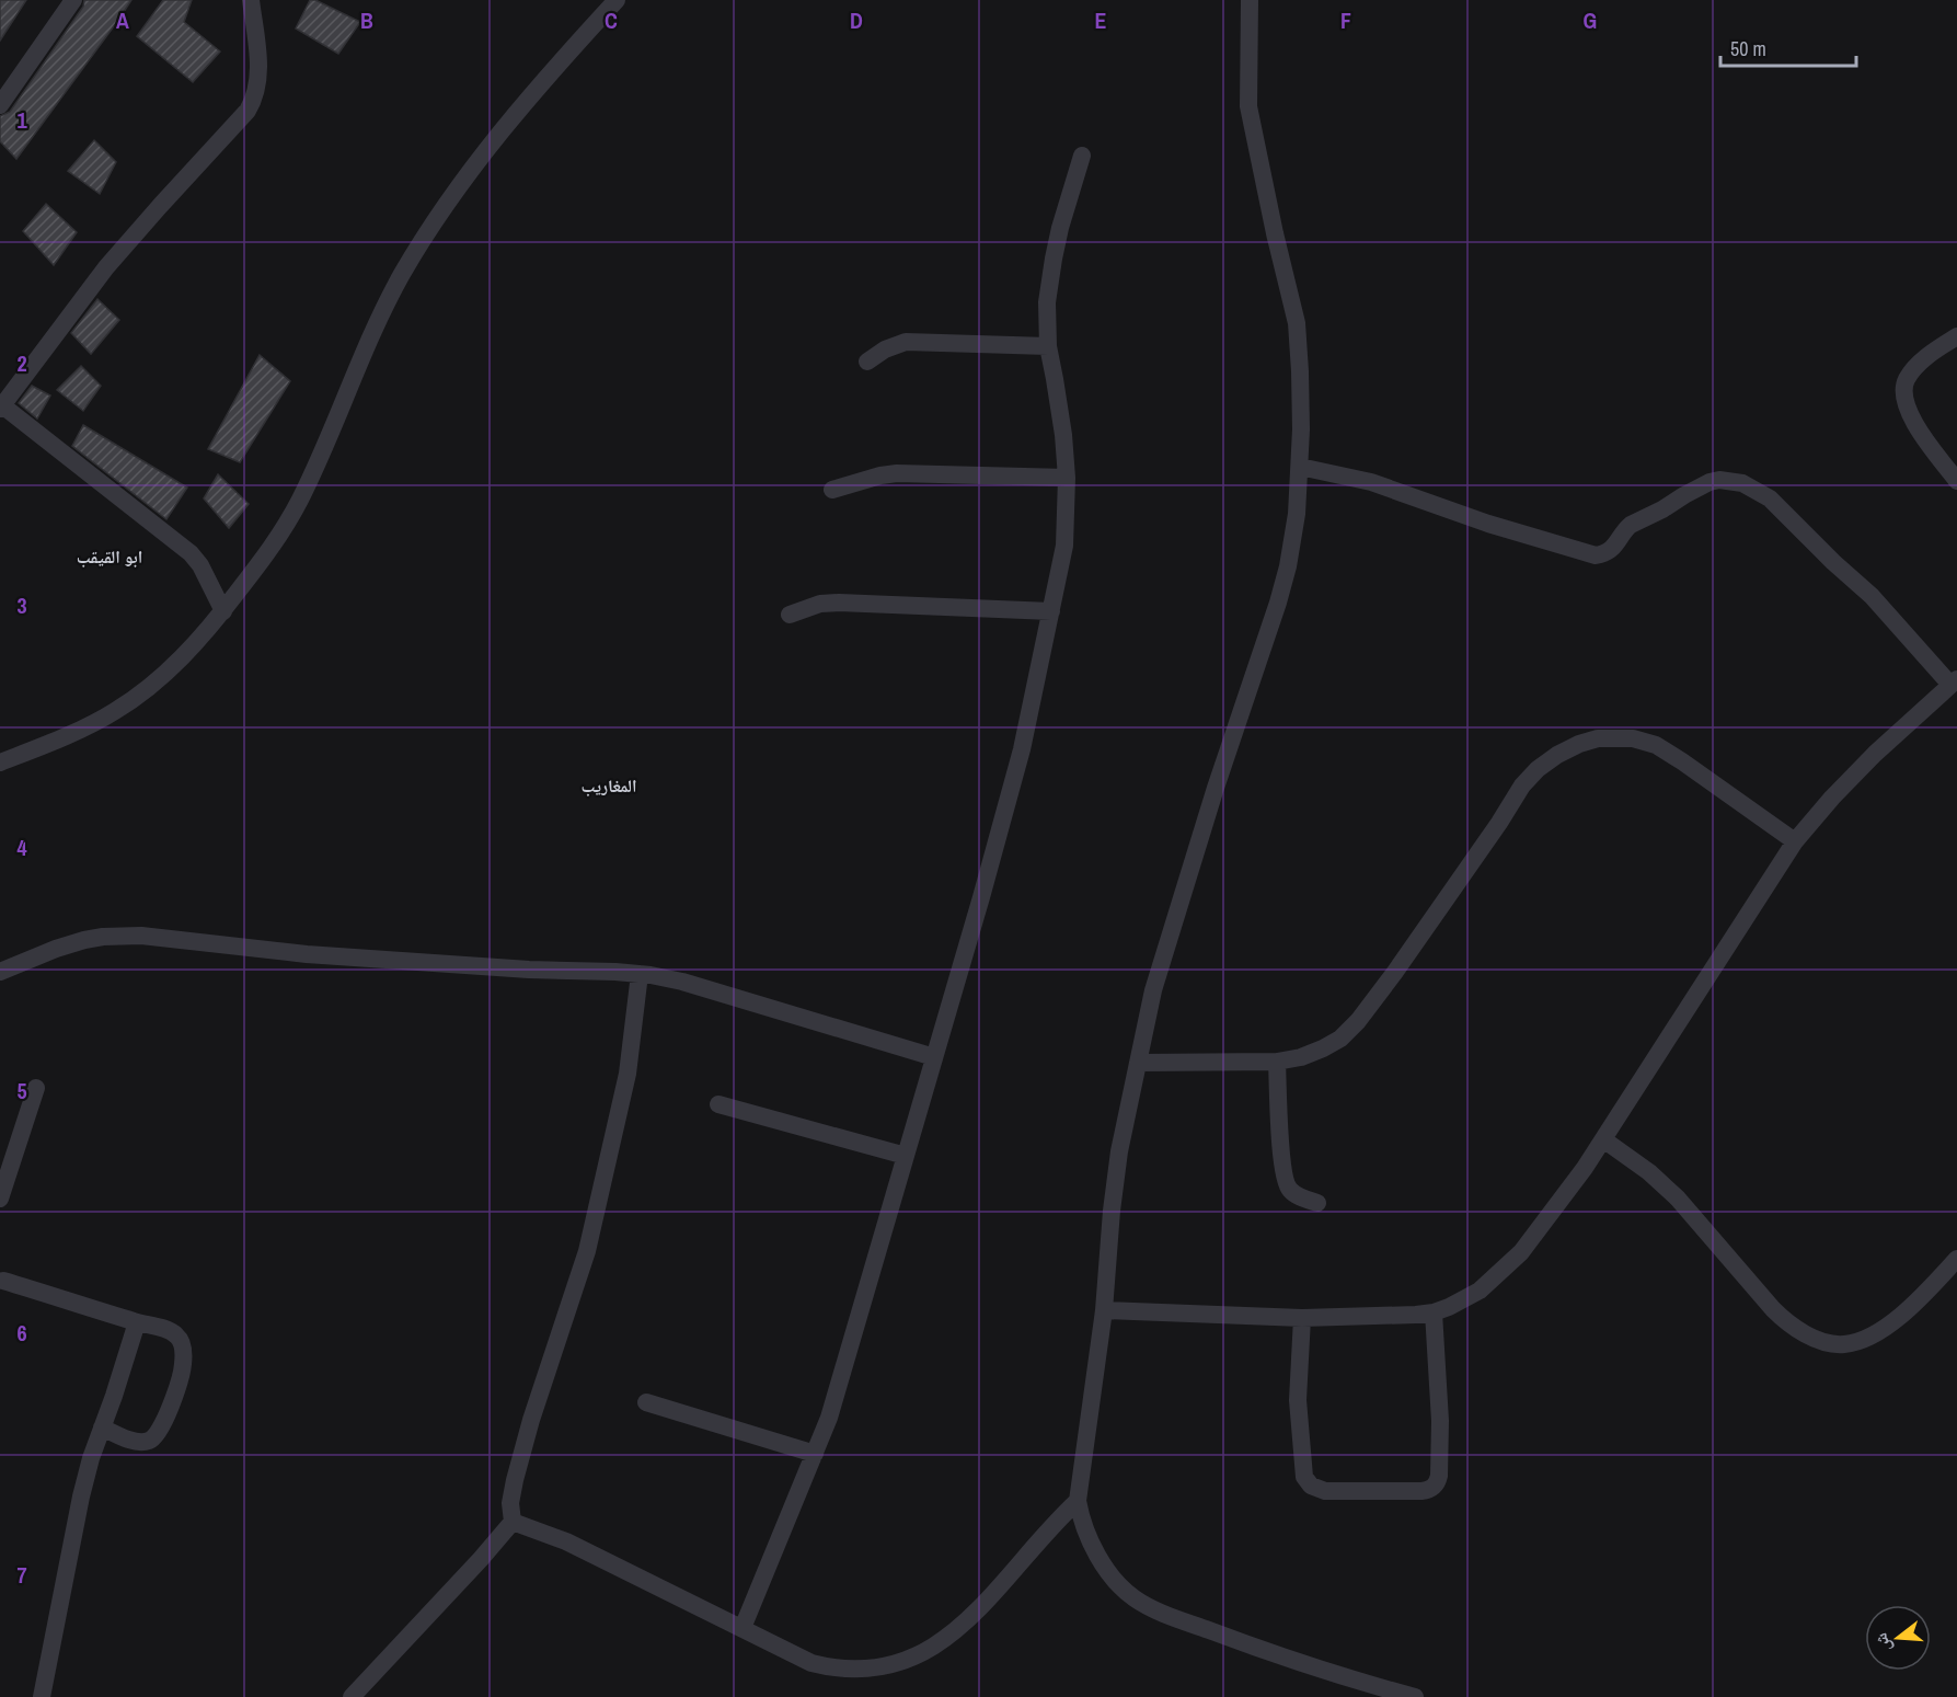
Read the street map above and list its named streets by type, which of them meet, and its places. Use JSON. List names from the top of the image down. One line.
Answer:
{"districts":["ابو القيقب","المغاريب"],"scale_bar":"50 m","north":"left","grid":{"columns":["A","B","C","D","E","F","G"],"rows":["1","2","3","4","5","6","7"]}}
